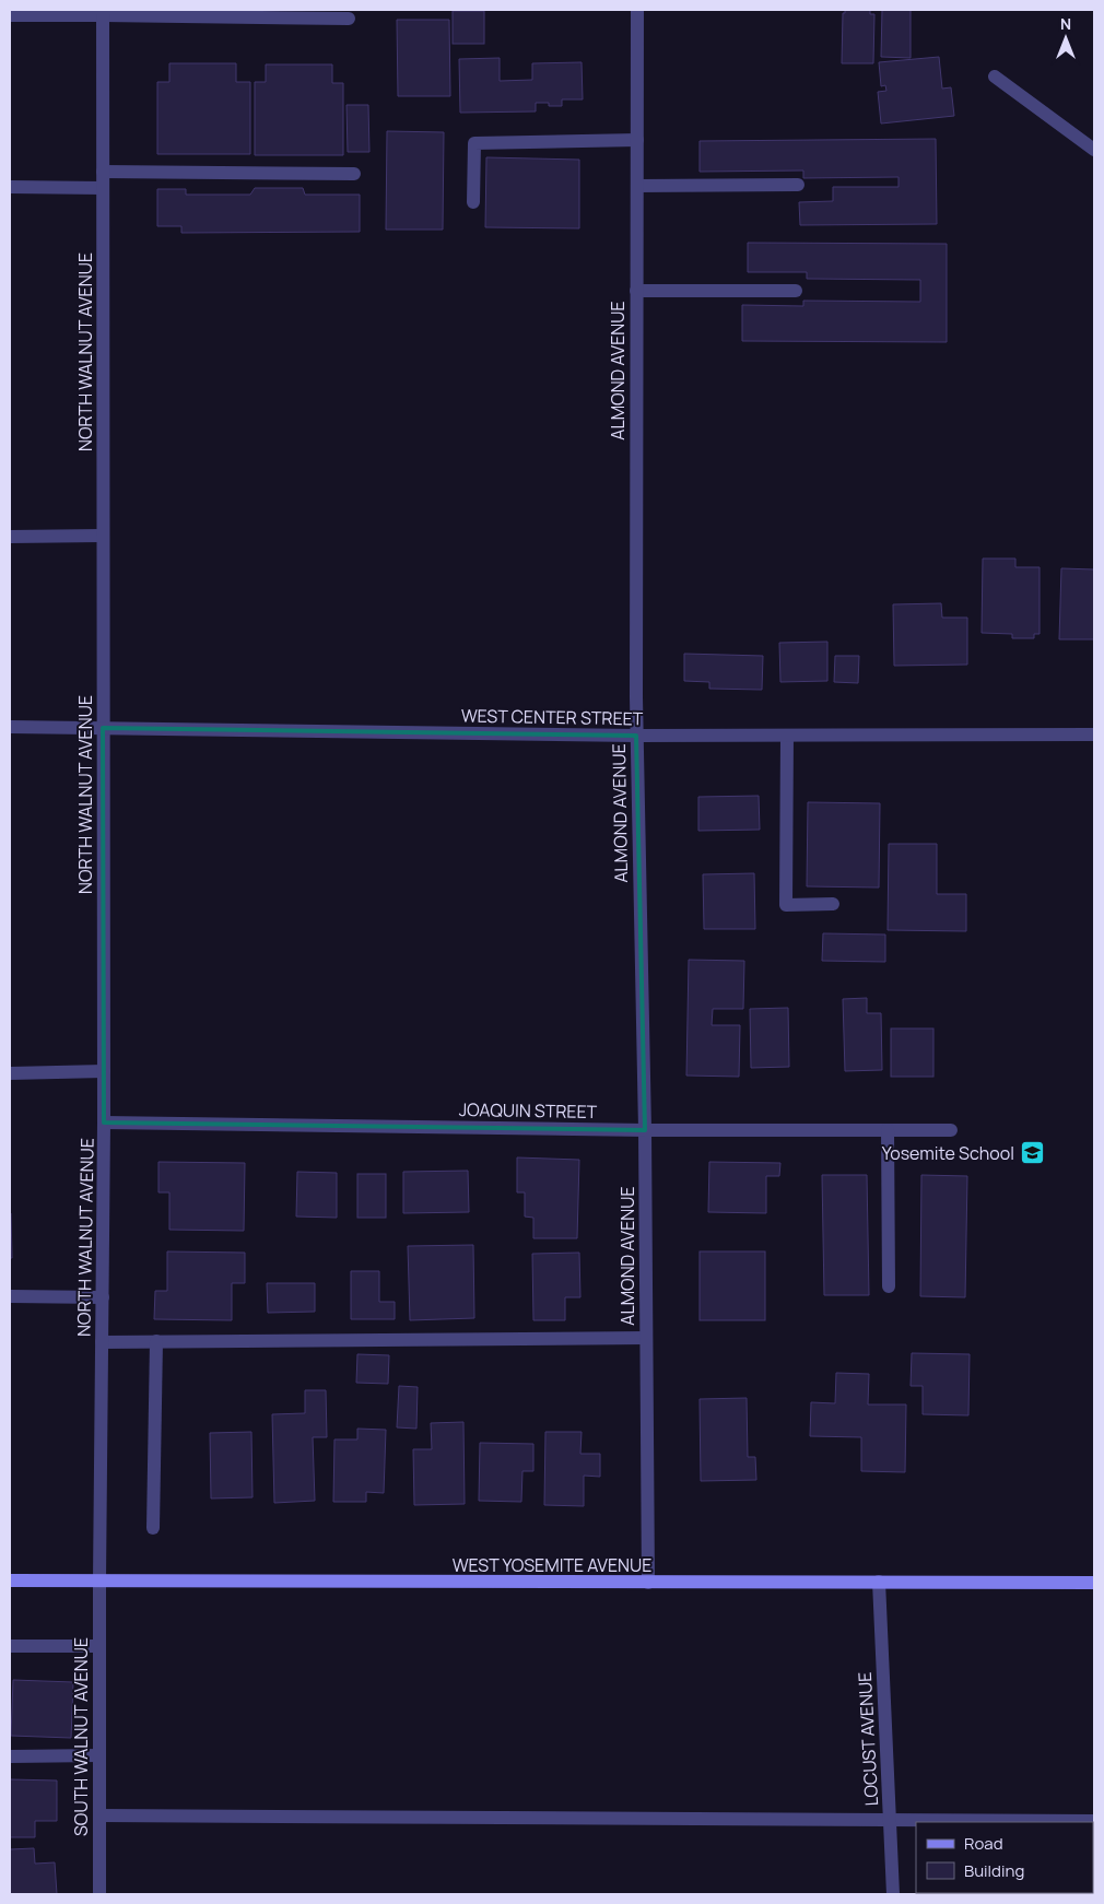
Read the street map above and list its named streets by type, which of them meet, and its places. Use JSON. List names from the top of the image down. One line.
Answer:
{"streets":{"main road":["WEST YOSEMITE AVENUE"],"street":["NORTH WALNUT AVENUE","ALMOND AVENUE","WEST CENTER STREET","JOAQUIN STREET","SOUTH WALNUT AVENUE","LOCUST AVENUE"]},"crossings":[["NORTH WALNUT AVENUE","WEST CENTER STREET"],["NORTH WALNUT AVENUE","JOAQUIN STREET"],["NORTH WALNUT AVENUE","WEST YOSEMITE AVENUE"],["NORTH WALNUT AVENUE","SOUTH WALNUT AVENUE"],["ALMOND AVENUE","WEST CENTER STREET"],["ALMOND AVENUE","JOAQUIN STREET"],["ALMOND AVENUE","WEST YOSEMITE AVENUE"],["WEST YOSEMITE AVENUE","SOUTH WALNUT AVENUE"],["WEST YOSEMITE AVENUE","LOCUST AVENUE"]],"places":{"school or university":["Yosemite School"]},"legend":["Road","Building"],"north":"top"}
